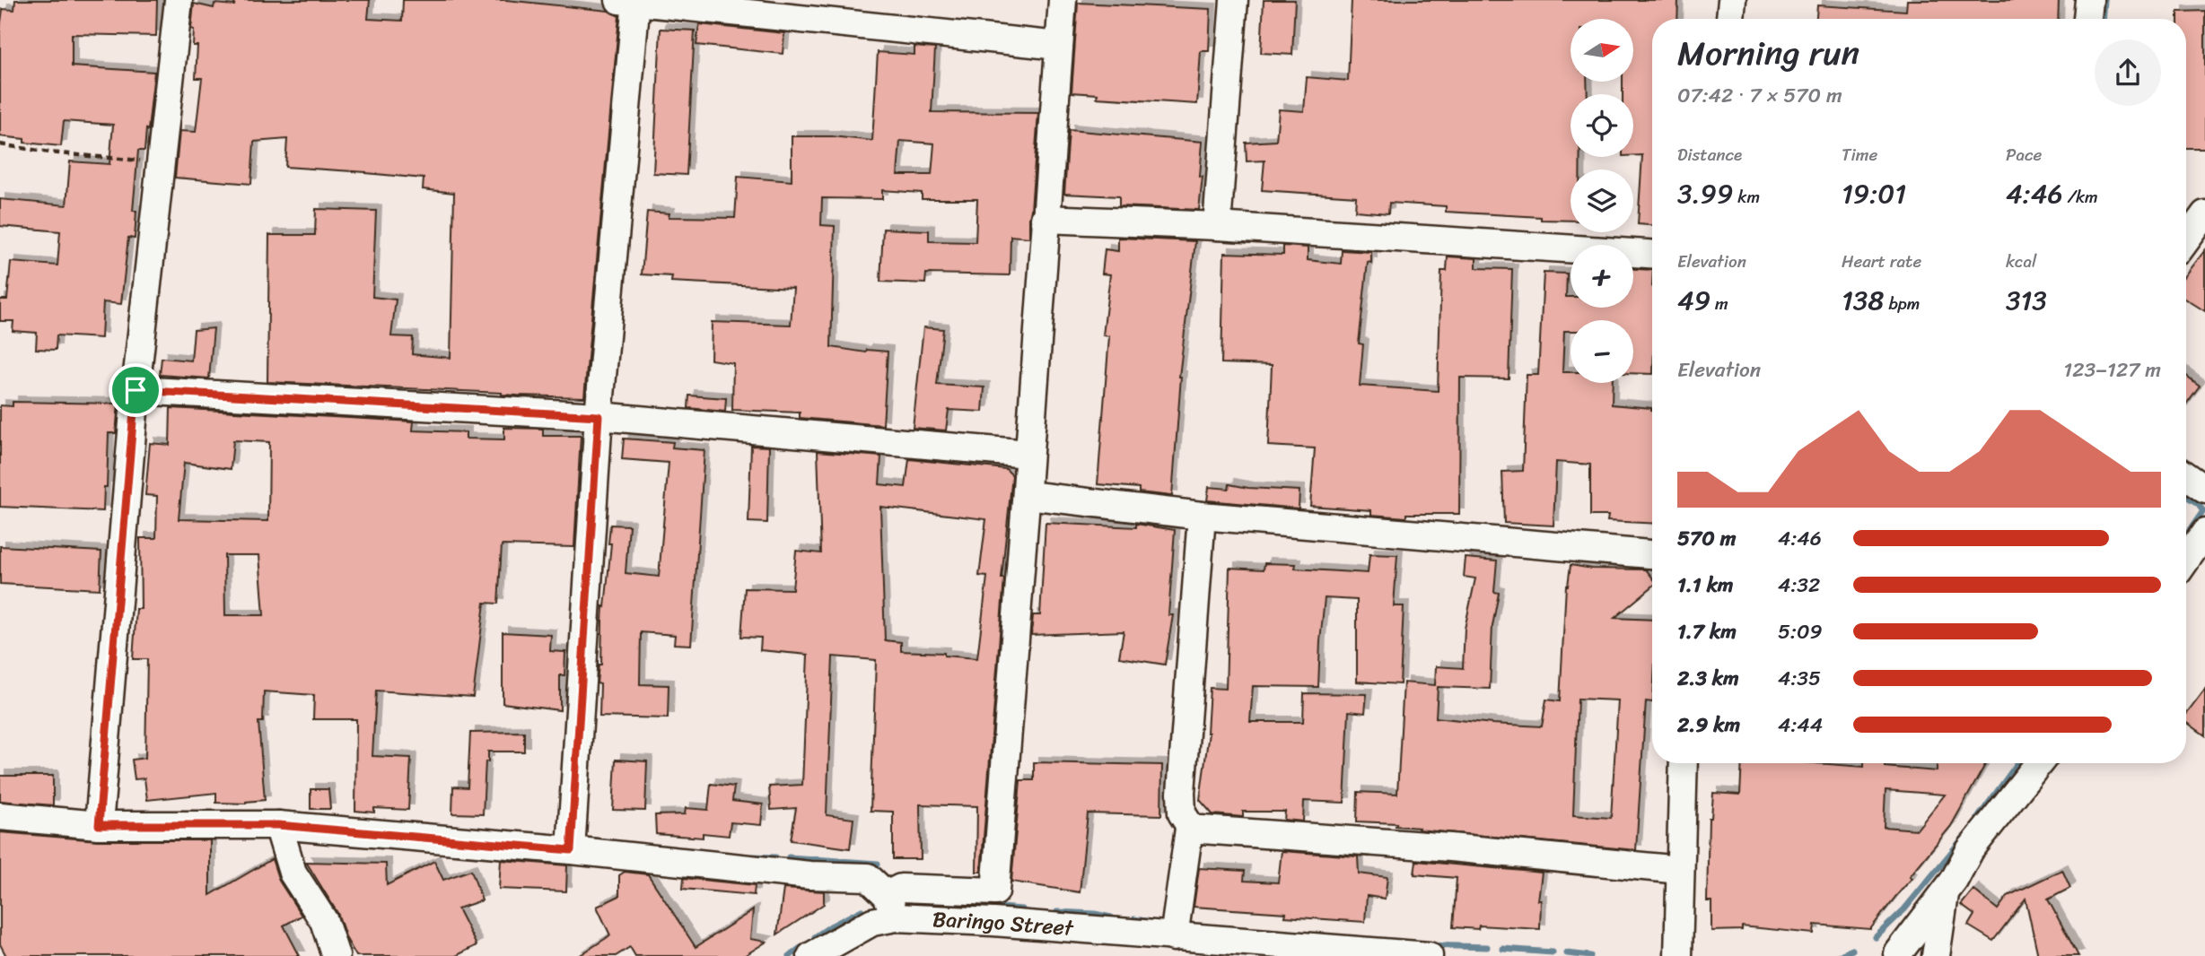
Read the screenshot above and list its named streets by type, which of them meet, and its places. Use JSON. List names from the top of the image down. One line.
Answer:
{"streets":{"street":["Baringo Street"]},"north":"right","page":{"map_buttons":["+","−"],"heading":["Morning run","07:42 · 7 × 570 m"],"stats":[["Distance","3.99 km"],["Time","19:01"],["Pace","4:46 /km"],["Elevation","49 m"],["Heart rate","138 bpm"],["kcal","313"]],"chart":["Elevation","123–127 m"],"list":[{"name":"570 m","note":"4:46"},{"name":"1.1 km","note":"4:32"},{"name":"1.7 km","note":"5:09"},{"name":"2.3 km","note":"4:35"},{"name":"2.9 km","note":"4:44"}]}}
